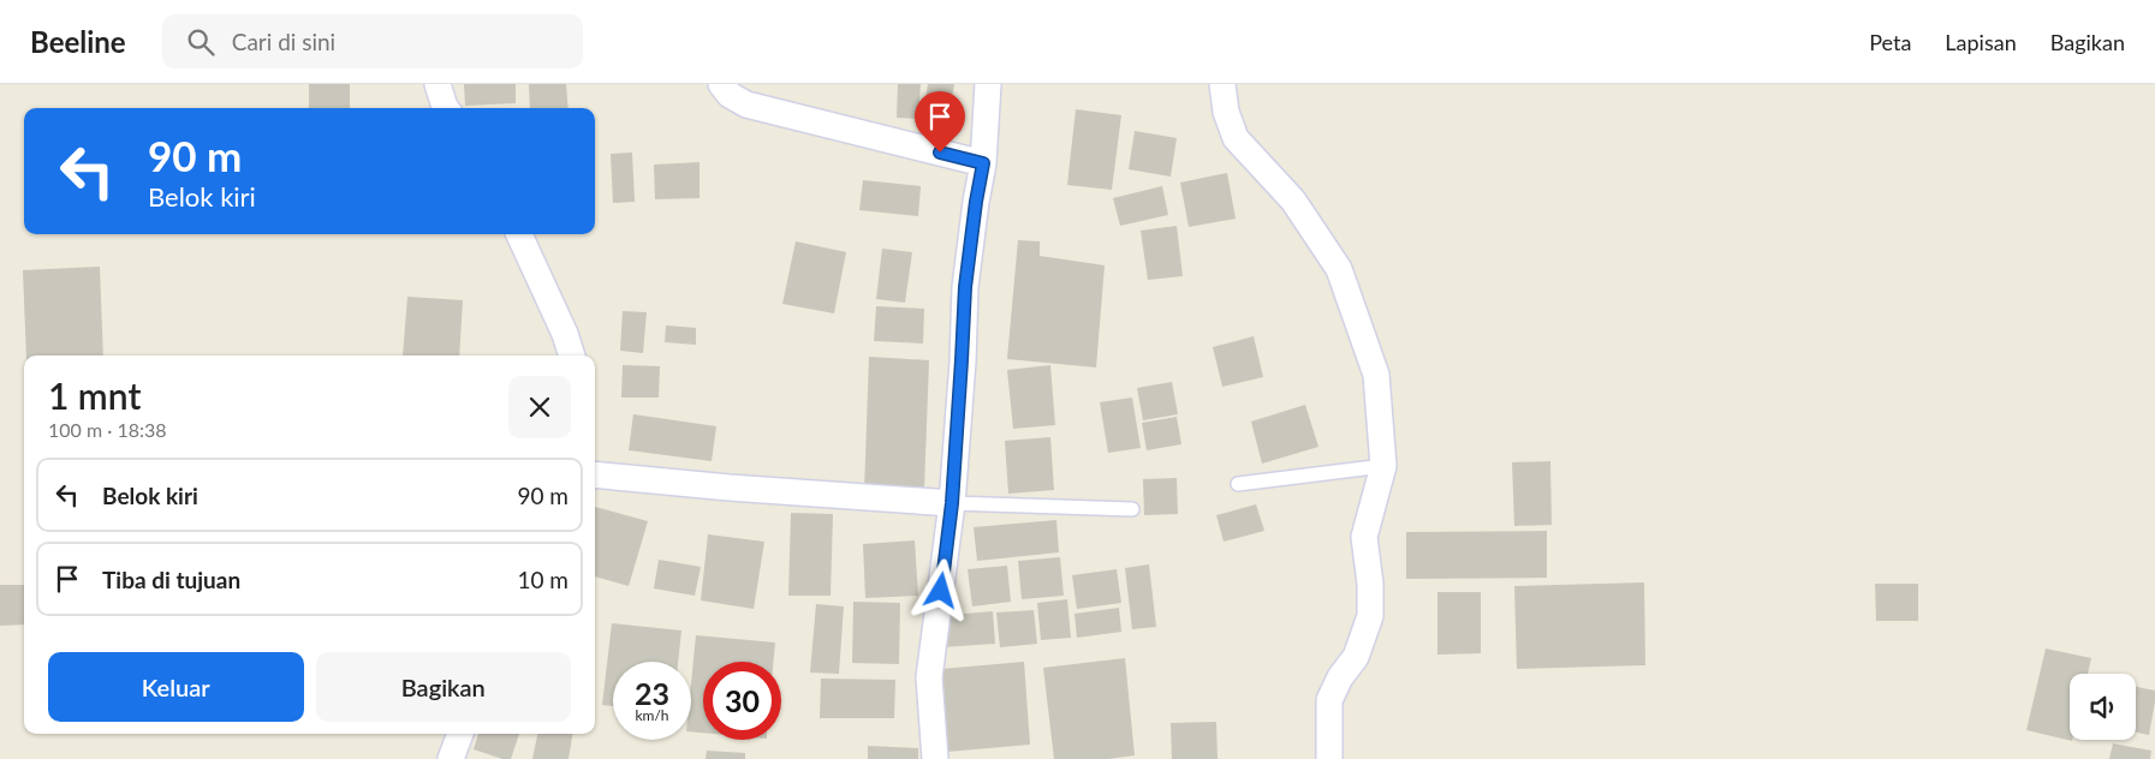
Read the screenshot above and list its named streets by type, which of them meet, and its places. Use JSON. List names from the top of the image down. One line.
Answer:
{"page":{"header":"Beeline","search":"Cari di sini","nav":["Peta","Lapisan","Bagikan"],"turn":["90 m","Belok kiri"],"heading":["1 mnt","100 m · 18:38"],"list":[{"name":"Belok kiri","value":"90 m"},{"name":"Tiba di tujuan","value":"10 m"}],"buttons":["Keluar","Bagikan"],"speed":"23 km/h","limit":"30"}}
